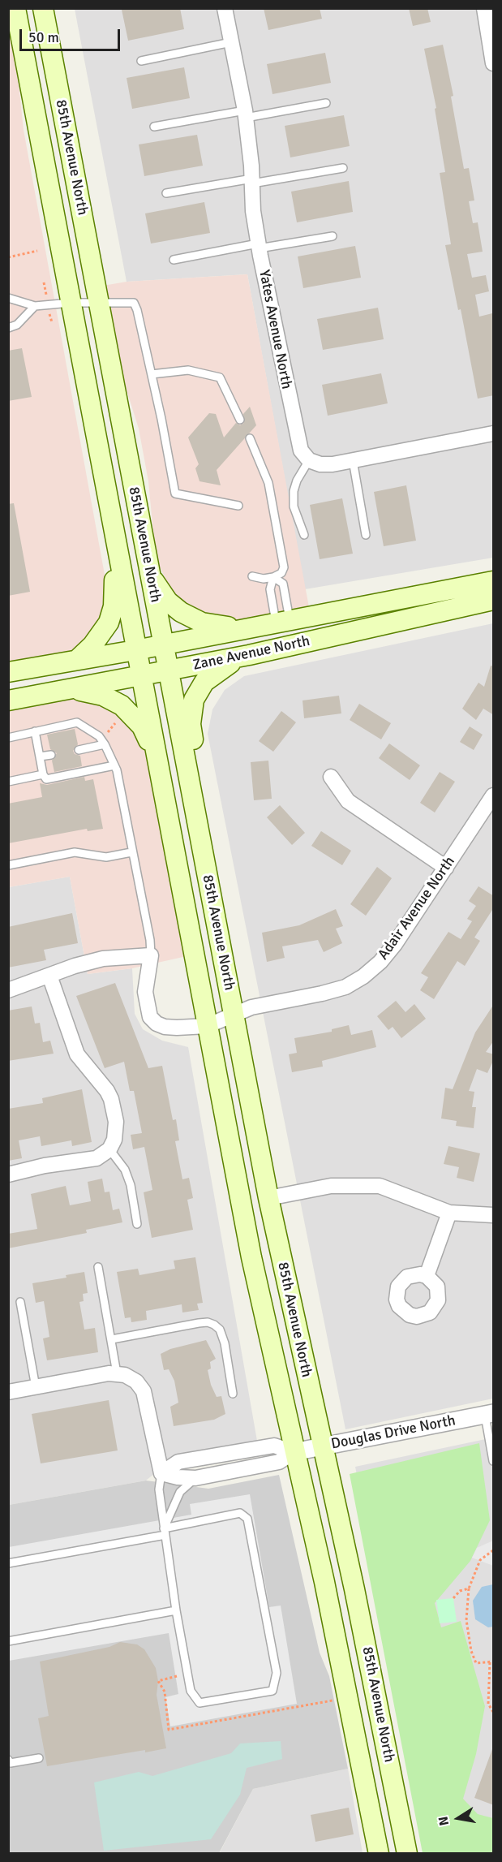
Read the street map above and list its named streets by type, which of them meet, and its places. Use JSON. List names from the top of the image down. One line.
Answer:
{"streets":{"main road":["85th Avenue North","Zane Avenue North"],"street":["Yates Avenue North","Adair Avenue North","Douglas Drive North"]},"crossings":[["85th Avenue North","Zane Avenue North"],["85th Avenue North","Adair Avenue North"],["85th Avenue North","Douglas Drive North"]],"scale_bar":"50 m","north":"left"}
